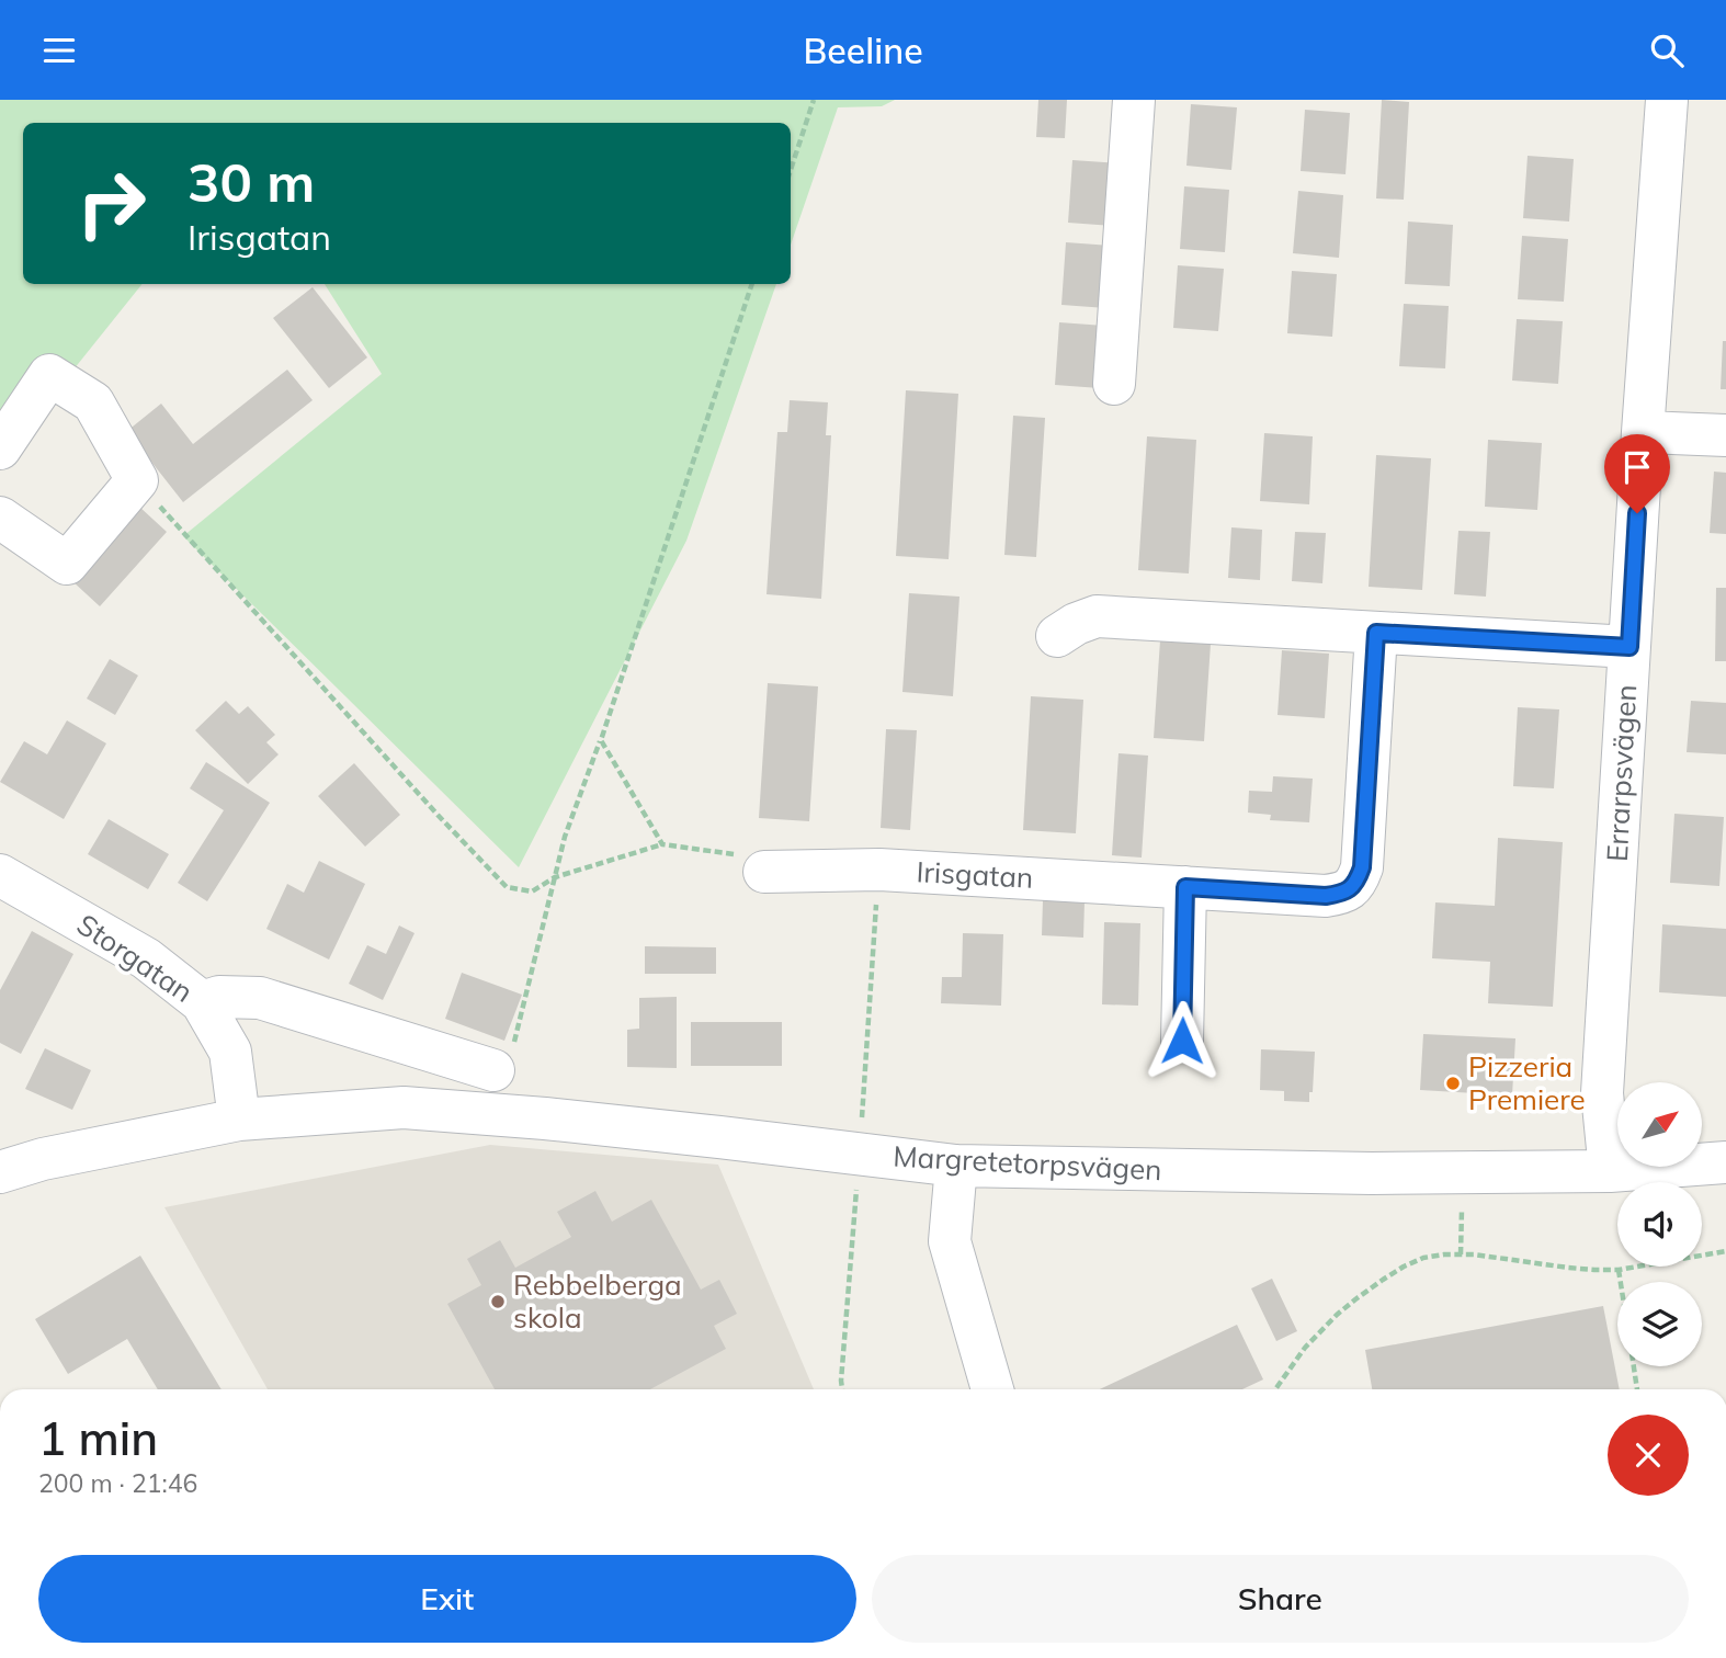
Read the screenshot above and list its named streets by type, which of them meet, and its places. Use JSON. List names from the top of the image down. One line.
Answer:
{"streets":{"street":["Errarpsvägen","Irisgatan","Storgatan","Margretetorpsvägen"]},"crossings":[["Errarpsvägen","Margretetorpsvägen"],["Storgatan","Margretetorpsvägen"]],"places":["Pizzeria Premiere","Rebbelberga skola"],"north":"top right","page":{"header":"Beeline","turn":["30 m","Irisgatan"],"heading":["1 min","200 m · 21:46"],"buttons":["Exit","Share"]}}
